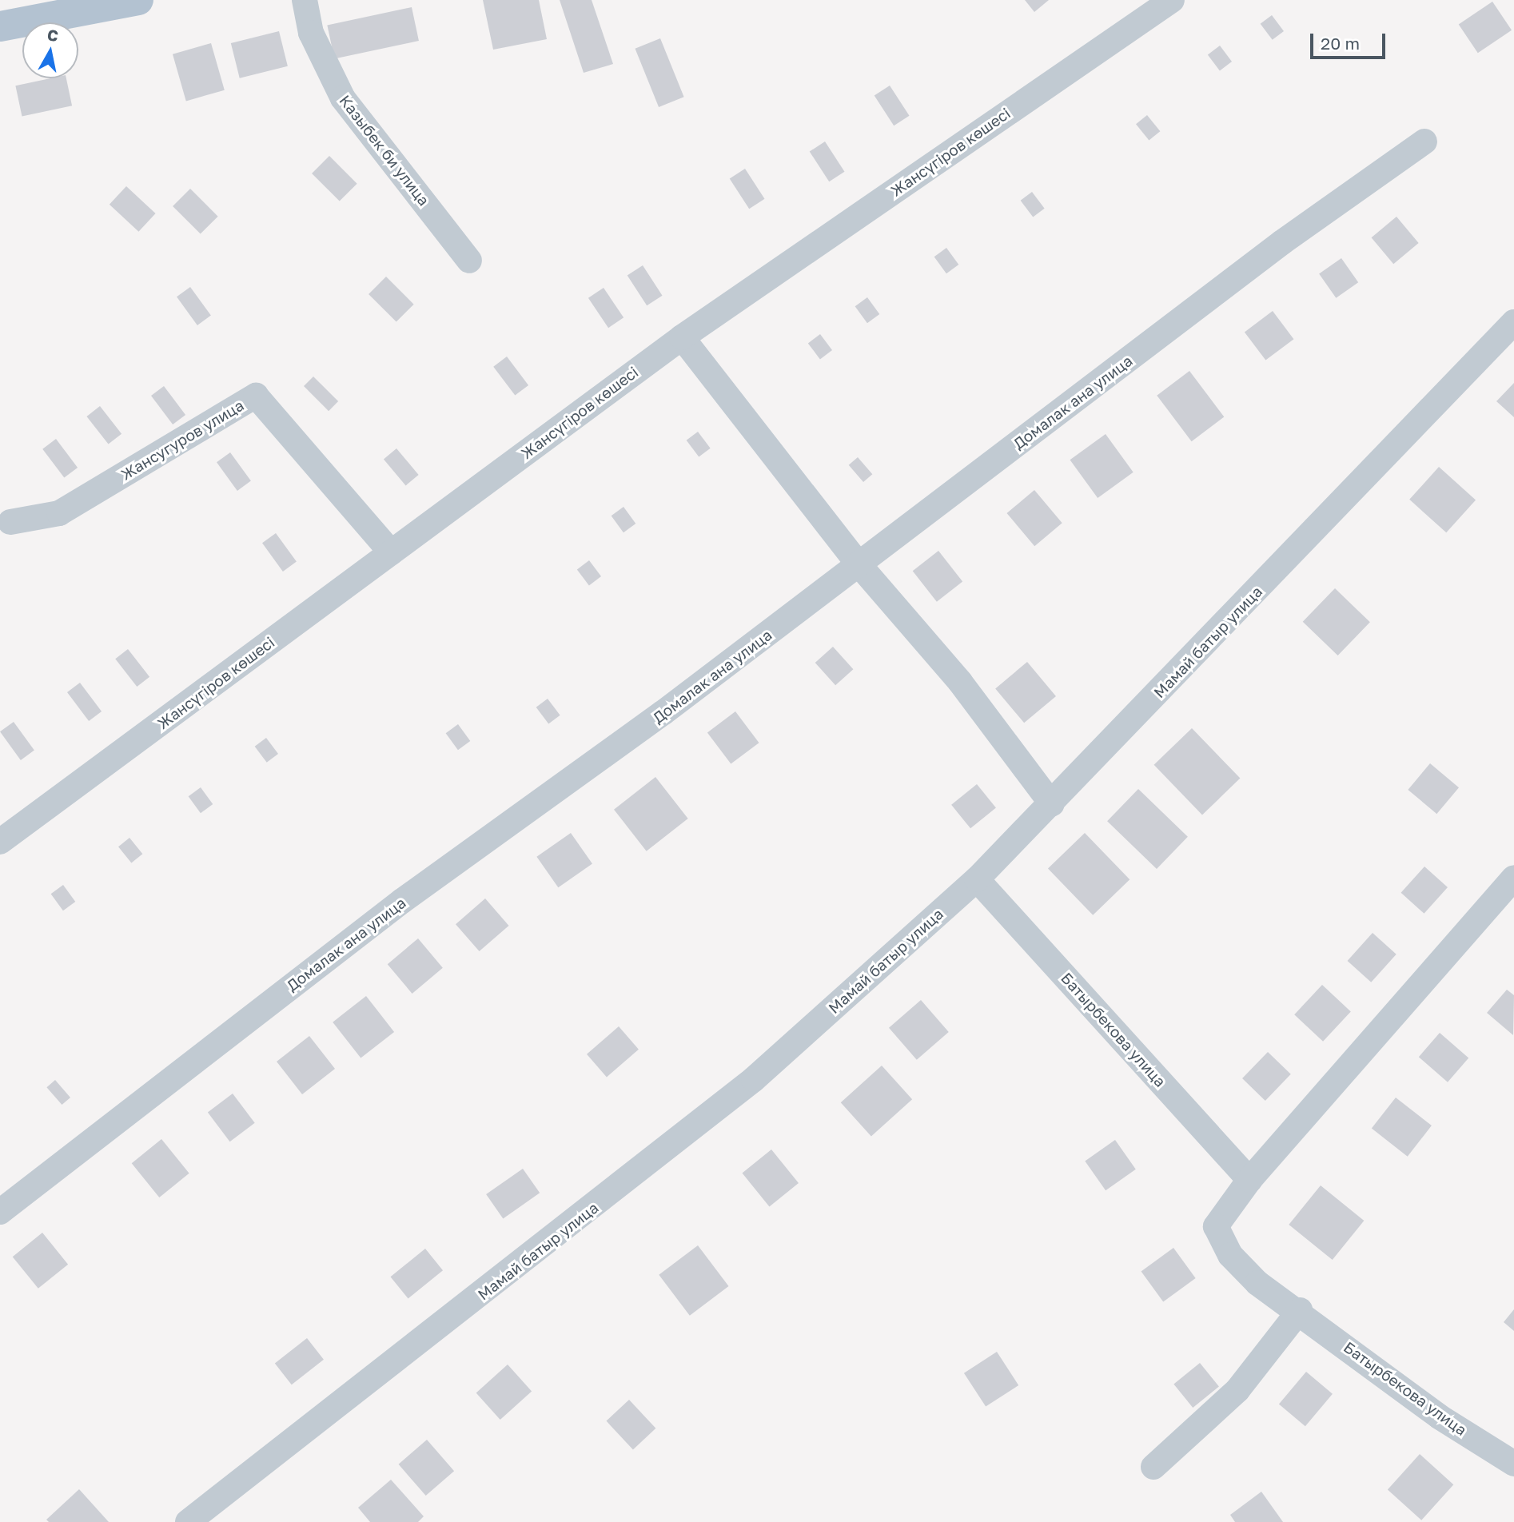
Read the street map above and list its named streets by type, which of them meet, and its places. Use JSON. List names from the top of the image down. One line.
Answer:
{"streets":{"street":["Казыбек би улица","Жансүгіров көшесі","Домалак ана улица","Жансугуров улица","Мамай батыр улица","Батырбекова улица"]},"crossings":[["Жансүгіров көшесі","Жансугуров улица"],["Мамай батыр улица","Батырбекова улица"]],"scale_bar":"20 m","north":"top"}
